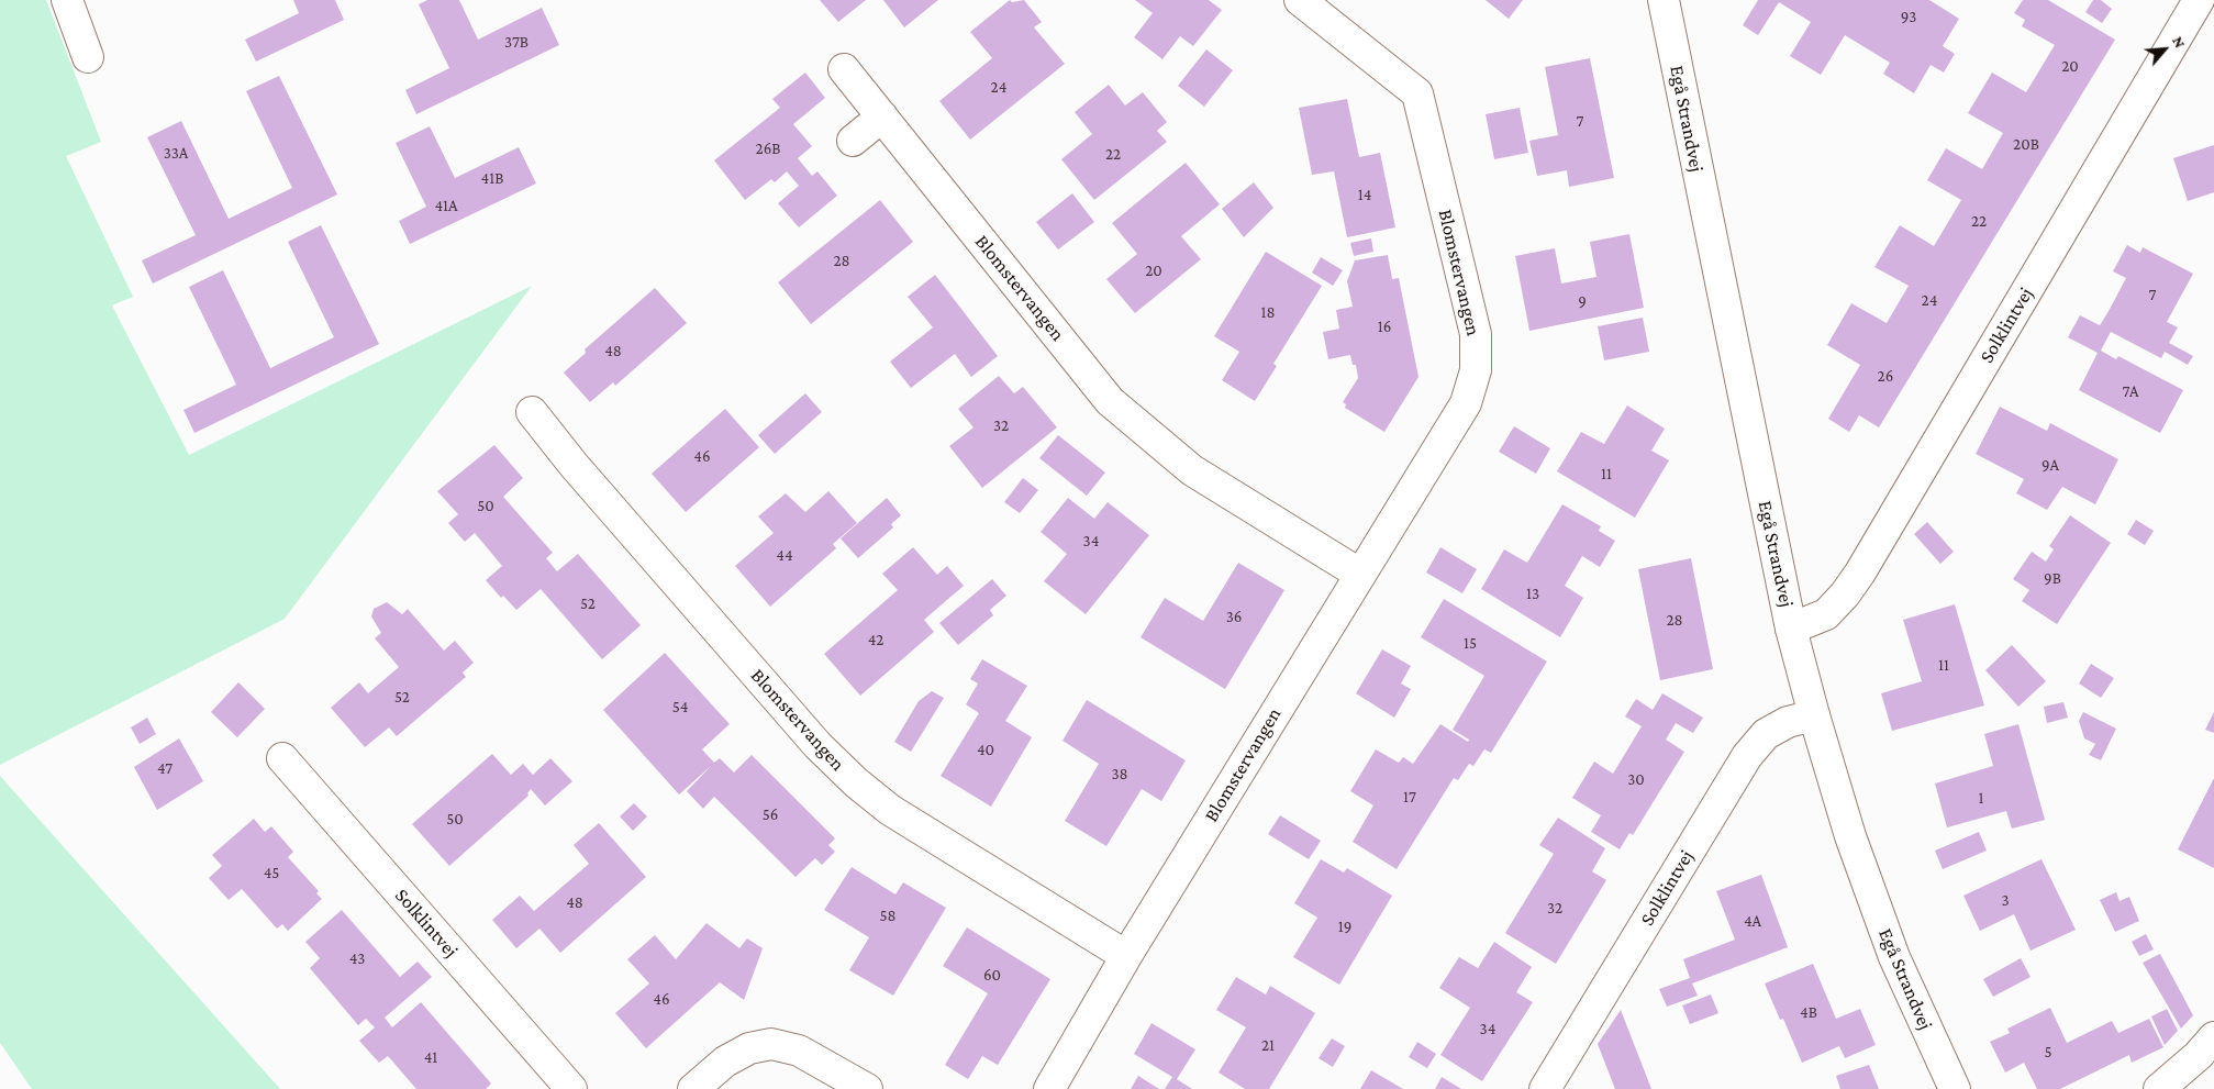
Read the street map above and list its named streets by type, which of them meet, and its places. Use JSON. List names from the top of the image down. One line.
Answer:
{"streets":{"street":["Egå Strandvej","Blomstervangen","Solklintvej"]},"crossings":[["Egå Strandvej","Solklintvej"]],"house_numbers":["93","37B","20","24","7","20B","26B","33A","22","41B","14","41A","22","28","20","7","24","9","18","16","48","26","7A","32","46","9A","11","50","34","44","9B","13","52","36","28","42","15","11","52","54","40","47","38","30","17","1","56","50","45","3","48","32","58","4A","19","43","60","46","4B","34","21","5","41"],"north":"top right"}
